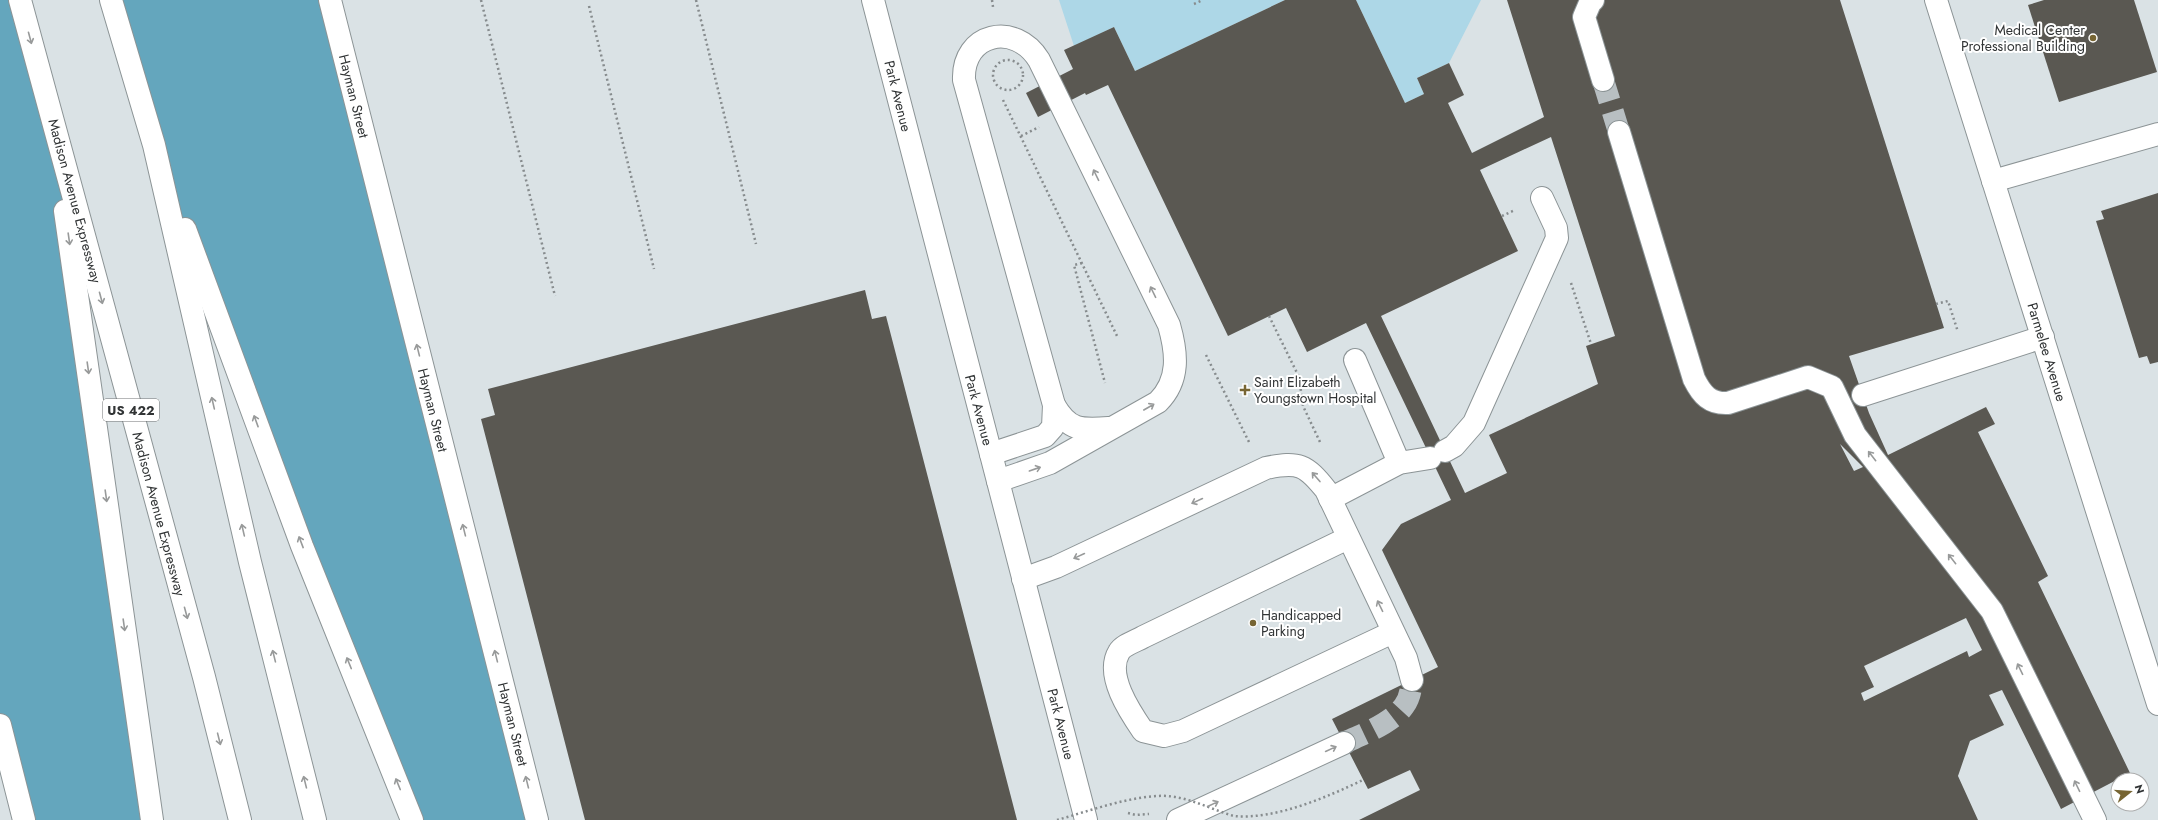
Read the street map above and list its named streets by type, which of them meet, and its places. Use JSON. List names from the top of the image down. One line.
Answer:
{"streets":{"main road":["Hayman Street","Park Avenue","Madison Avenue Expressway","Parmelee Avenue","US 422"]},"places":{"other":["Medical Center Professional Building","Handicapped Parking"],"health":["Saint Elizabeth Youngstown Hospital"]},"north":"right"}
